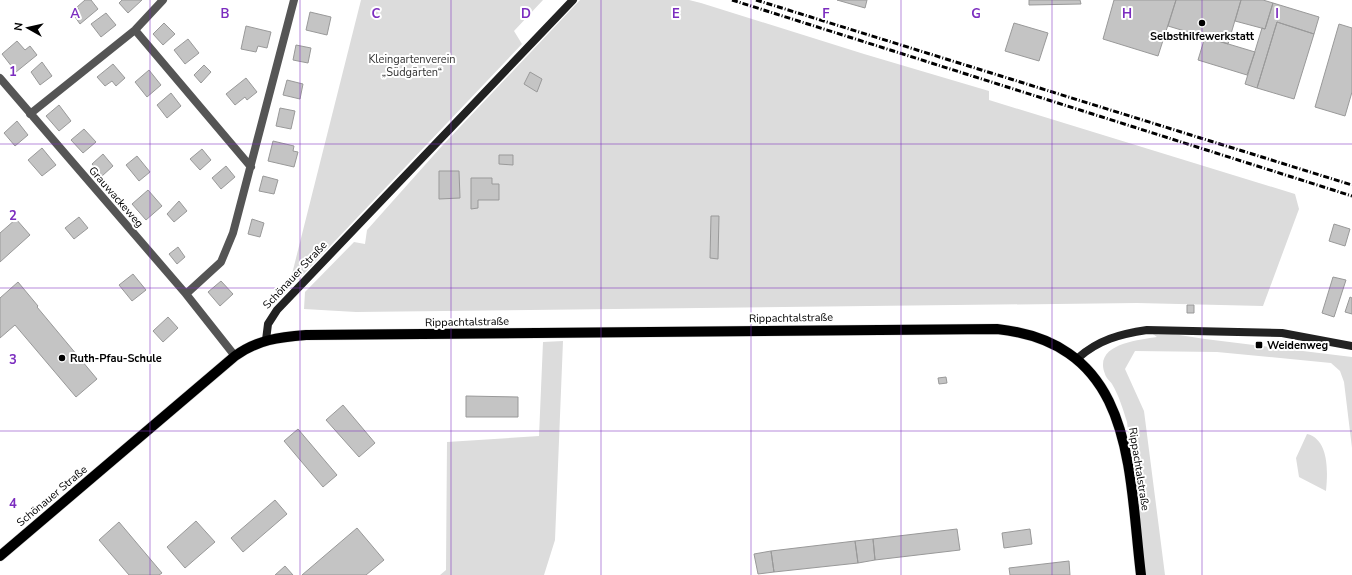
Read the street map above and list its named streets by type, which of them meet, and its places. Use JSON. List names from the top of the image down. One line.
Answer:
{"streets":{"main road":["Schönauer Straße","Rippachtalstraße"],"street":["Grauwackeweg"]},"crossings":[["Grauwackeweg","Schönauer Straße"],["Schönauer Straße","Rippachtalstraße"]],"parks":["Kleingartenverein „Südgärten“"],"places":{"other":["Selbsthilfewerkstatt","Ruth-Pfau-Schule"],"transit":["Weidenweg"]},"north":"left","grid":{"columns":["A","B","C","D","E","F","G","H","I"],"rows":["1","2","3","4"]}}
